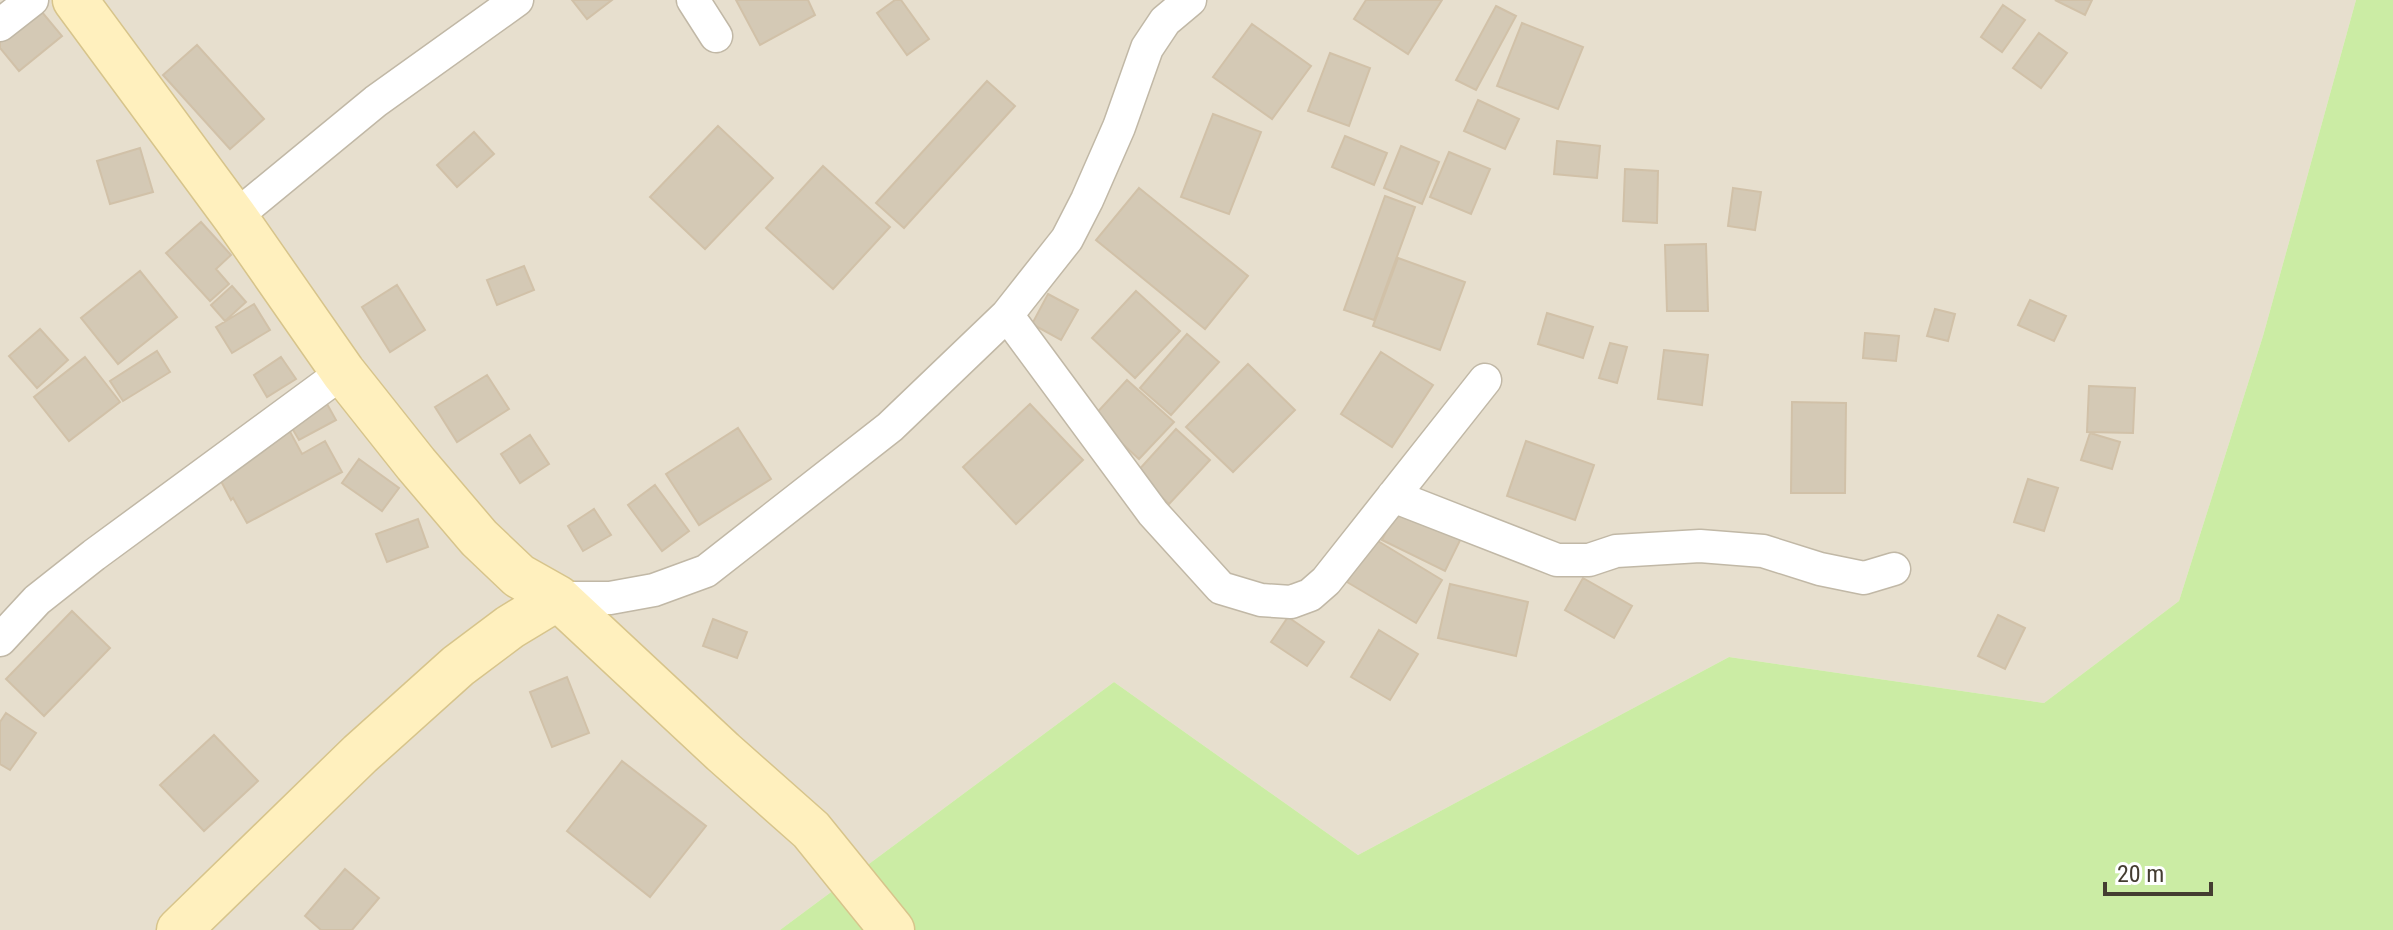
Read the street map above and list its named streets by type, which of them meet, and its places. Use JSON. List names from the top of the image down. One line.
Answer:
{"scale_bar":"20 m"}
